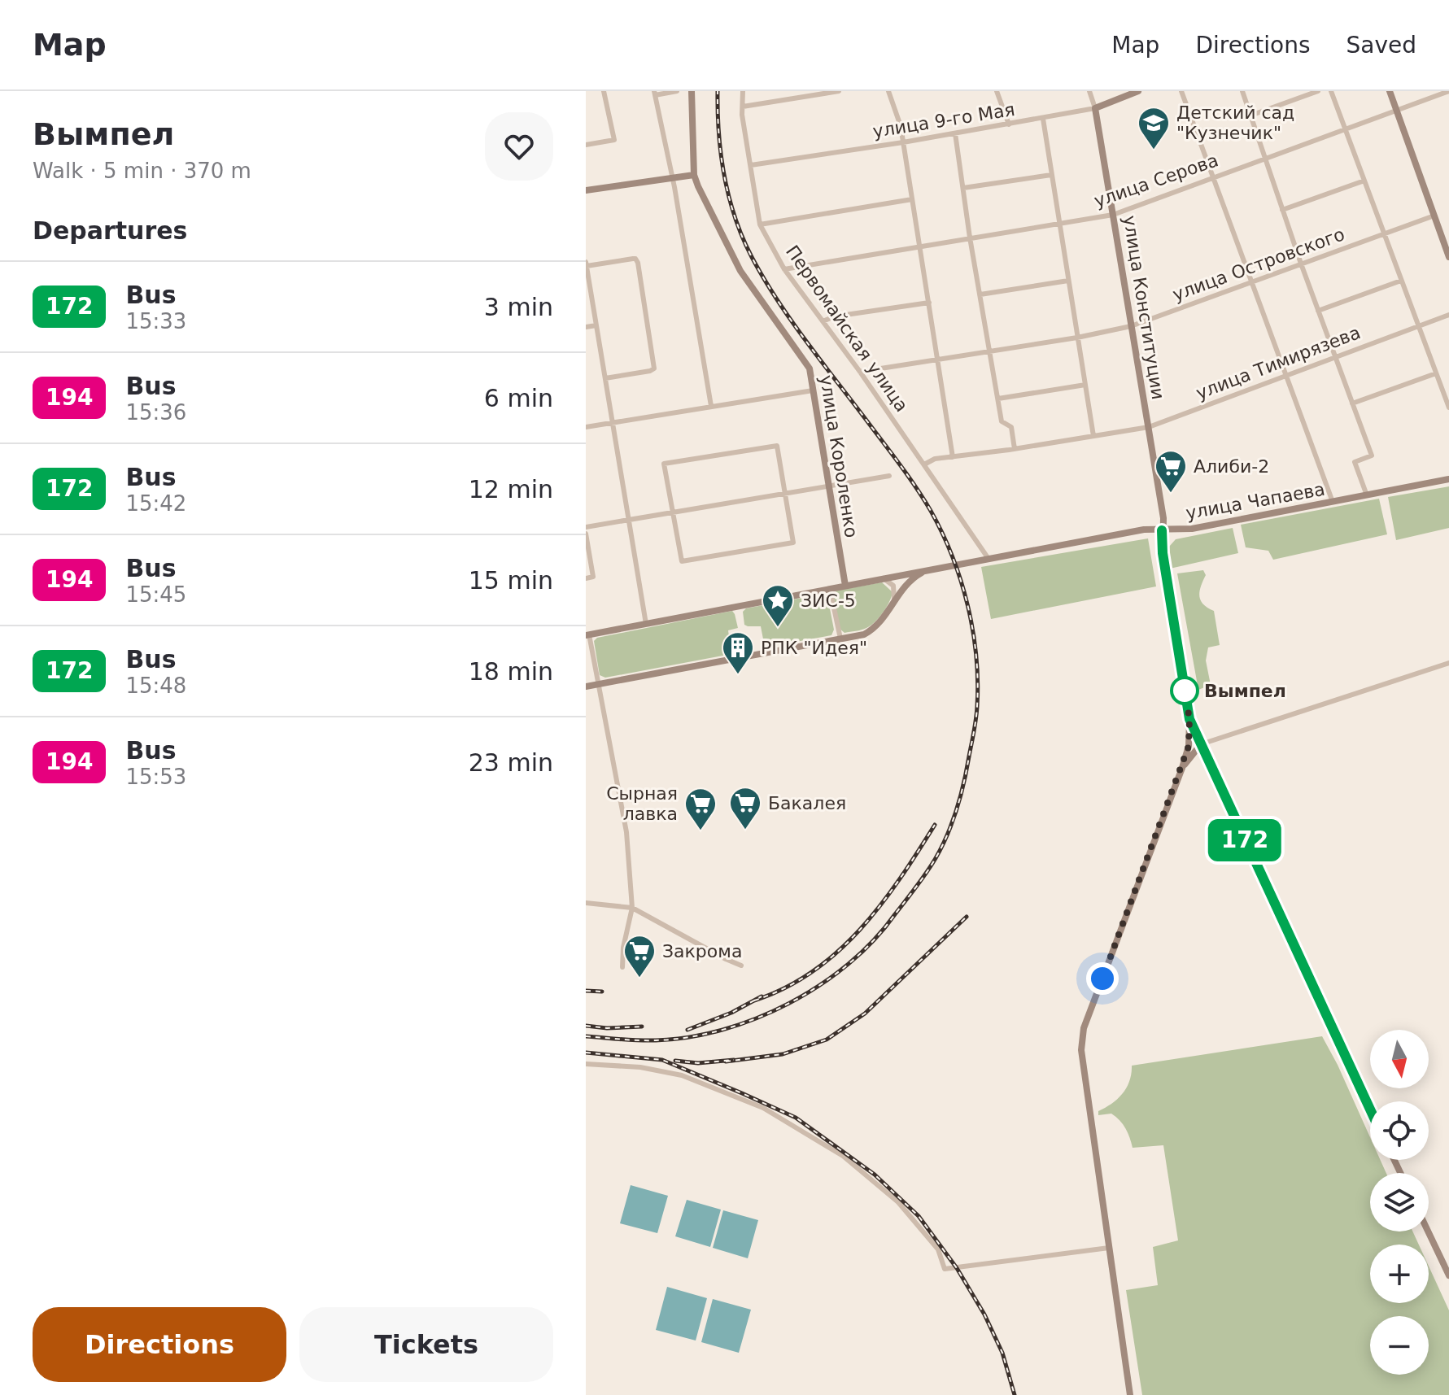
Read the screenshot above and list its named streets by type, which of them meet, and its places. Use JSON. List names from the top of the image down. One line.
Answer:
{"streets":{"main road":["улица 9-го Мая","улица Конституции","улица Короленко","улица Чапаева"],"street":["улица Серова","улица Островского","Первомайская улица","улица Тимирязева"]},"crossings":[["улица 9-го Мая","улица Конституции"],["улица 9-го Мая","Первомайская улица"],["улица Серова","улица Конституции"],["улица Серова","Первомайская улица"],["улица Островского","улица Конституции"],["улица Островского","Первомайская улица"],["улица Конституции","улица Тимирязева"],["улица Конституции","улица Чапаева"],["Первомайская улица","улица Тимирязева"],["Первомайская улица","улица Чапаева"],["улица Короленко","улица Чапаева"]],"places":{"school or university":["Детский сад \"Кузнечик\""],"supermarket":["Алиби-2","Бакалея","Сырная лавка","Закрома"],"place":["ЗИС-5"],"building":["РПК \"Идея\""],"other":["Вымпел"]},"lines":["bus line 172"],"north":"bottom","page":{"header":"Map","nav":["Map","Directions","Saved"],"heading":[["Вымпел","Walk · 5 min · 370 m"],"Departures"],"on_map":"172","list":[{"mark":"172","name":"Bus","note":"15:33","value":"3 min"},{"mark":"194","name":"Bus","note":"15:36","value":"6 min"},{"mark":"172","name":"Bus","note":"15:42","value":"12 min"},{"mark":"194","name":"Bus","note":"15:45","value":"15 min"},{"mark":"172","name":"Bus","note":"15:48","value":"18 min"},{"mark":"194","name":"Bus","note":"15:53","value":"23 min"}],"map_buttons":["+","−"],"buttons":["Directions","Tickets"]}}
